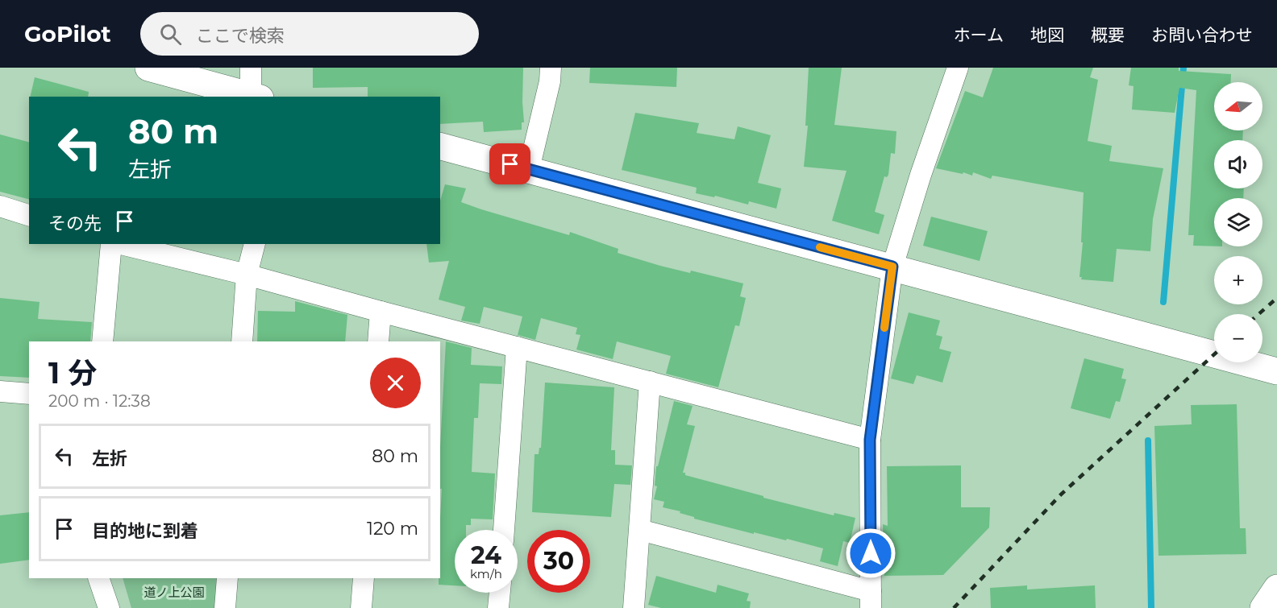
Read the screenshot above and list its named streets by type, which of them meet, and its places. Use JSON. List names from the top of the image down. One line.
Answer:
{"parks":["道ノ上公園"],"north":"left","page":{"header":"GoPilot","search":"ここで検索","nav":["ホーム","地図","概要","お問い合わせ"],"map_buttons":["+","−"],"turn":["80 m","左折"],"then":"その先","heading":["1 分","200 m · 12:38"],"list":[{"name":"左折","value":"80 m"},{"name":"目的地に到着","value":"120 m"}],"speed":"24 km/h","limit":"30"}}
